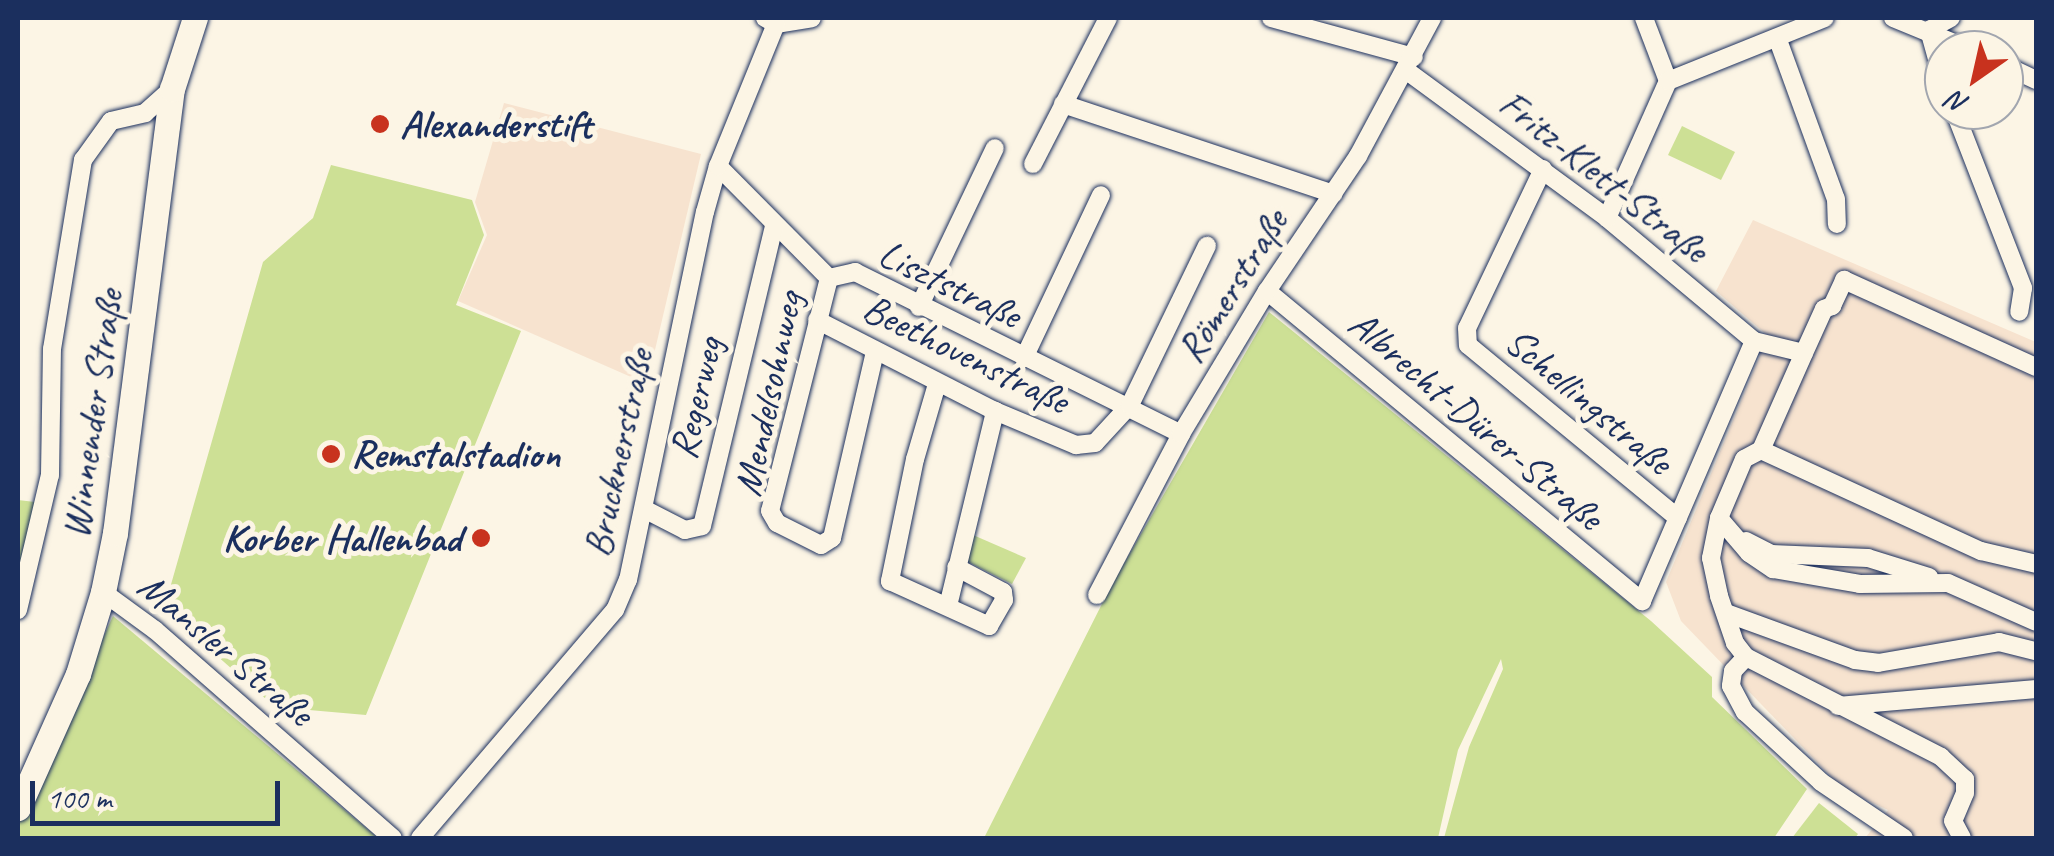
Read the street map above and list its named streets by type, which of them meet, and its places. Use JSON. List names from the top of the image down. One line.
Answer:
{"streets":{"street":["Fritz-Klett-Straße","Lisztstraße","Römerstraße","Beethovenstraße","Mendelsohnweg","Regerweg","Schellingstraße","Winnender Straße","Albrecht-Dürer-Straße","Brucknerstraße","Mansler Straße"]},"crossings":[["Fritz-Klett-Straße","Römerstraße"],["Fritz-Klett-Straße","Schellingstraße"],["Lisztstraße","Römerstraße"],["Lisztstraße","Beethovenstraße"],["Lisztstraße","Mendelsohnweg"],["Lisztstraße","Regerweg"],["Lisztstraße","Brucknerstraße"],["Römerstraße","Albrecht-Dürer-Straße"],["Beethovenstraße","Mendelsohnweg"],["Regerweg","Brucknerstraße"],["Schellingstraße","Albrecht-Dürer-Straße"],["Winnender Straße","Mansler Straße"]],"places":["Alexanderstift","Remstalstadion","Korber Hallenbad"],"scale_bar":"100 m","north":"bottom left"}
